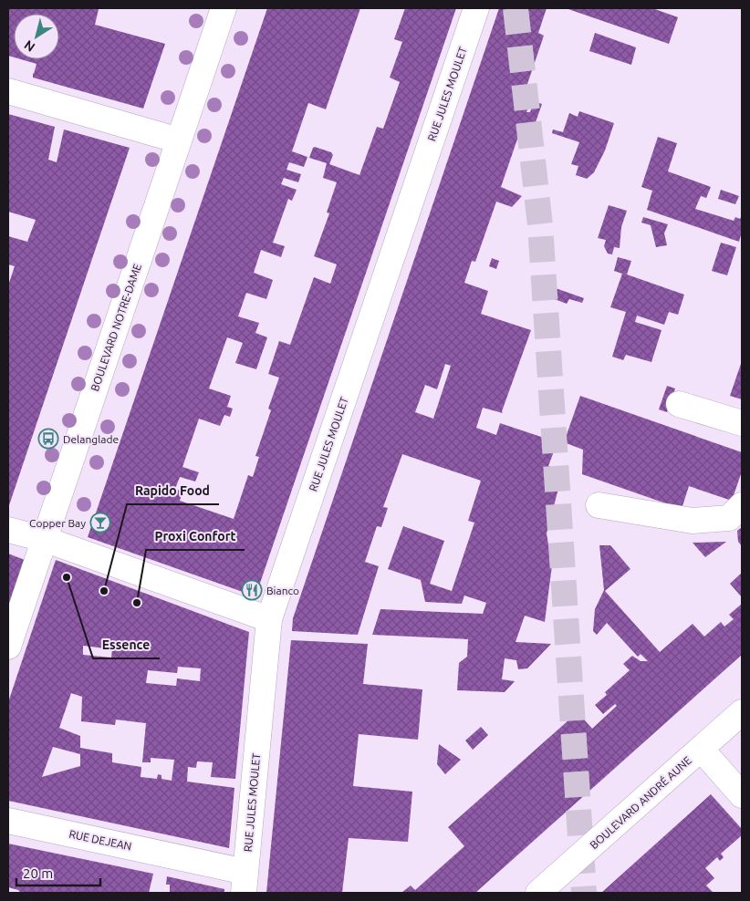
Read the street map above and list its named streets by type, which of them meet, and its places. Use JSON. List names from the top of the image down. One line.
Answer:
{"streets":{"street":["RUE JULES MOULET","BOULEVARD NOTRE-DAME","BOULEVARD ANDRÉ AUNE","RUE DEJEAN"]},"crossings":[["RUE JULES MOULET","RUE DEJEAN"]],"places":{"bus stop":["Delanglade"],"bar":["Copper Bay"],"other":["Essence","Rapido Food","Proxi Confort"],"restaurant":["Bianco"]},"scale_bar":"20 m","north":"bottom left"}
